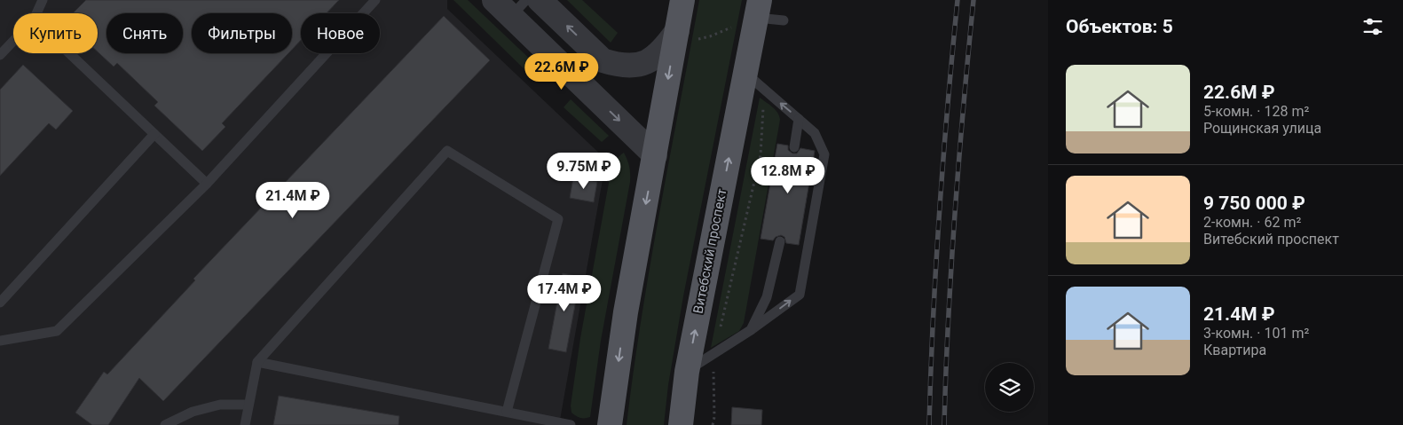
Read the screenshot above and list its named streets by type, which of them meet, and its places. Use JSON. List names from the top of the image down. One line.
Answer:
{"streets":{"main road":["Витебский проспект"]},"page":{"heading":"Объектов: 5","chip":["Купить","Снять","Фильтры","Новое"],"price":["22.6M ₽","9.75M ₽","12.8M ₽","21.4M ₽","17.4M ₽"],"list":[{"name":"22.6M ₽","note":"5-комн. · 128 m² · Рощинская улица"},{"name":"9 750 000 ₽","note":"2-комн. · 62 m² · Витебский проспект"},{"name":"21.4M ₽","note":"3-комн. · 101 m² · Квартира"}]}}
